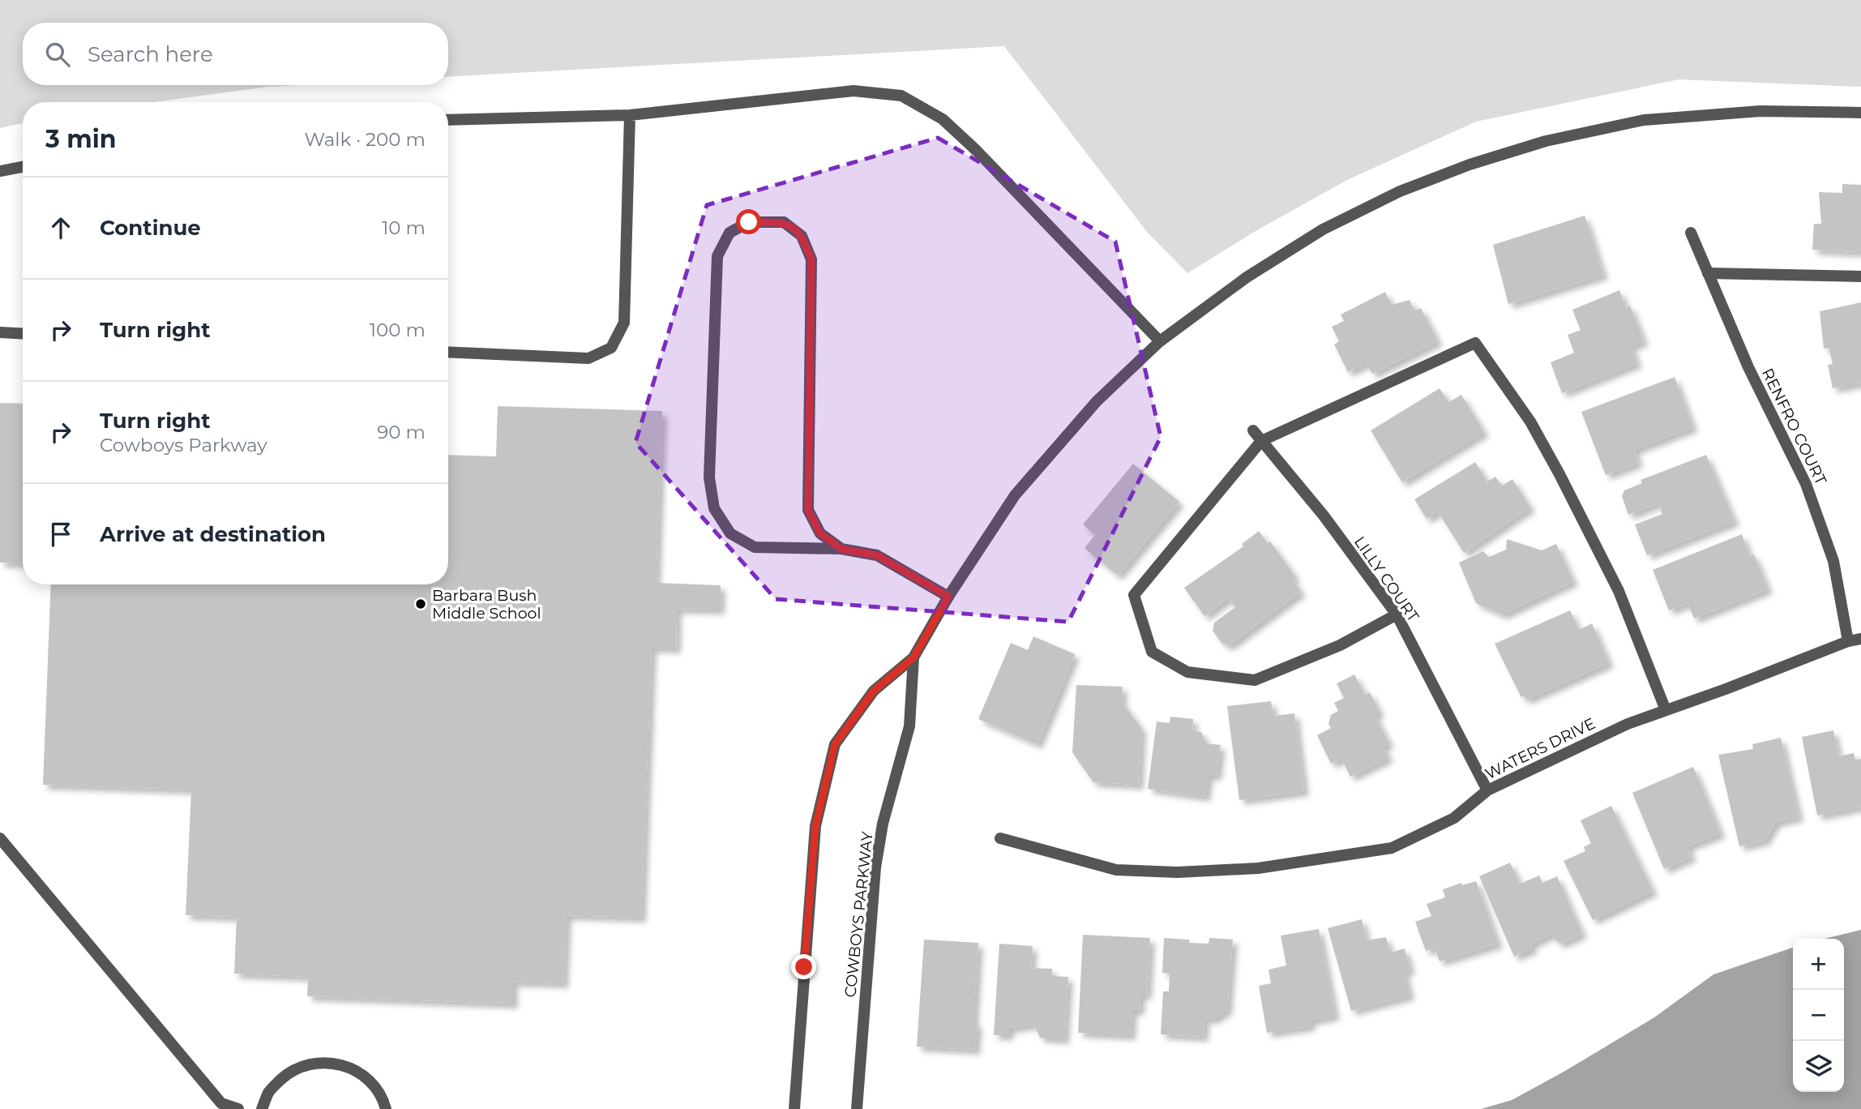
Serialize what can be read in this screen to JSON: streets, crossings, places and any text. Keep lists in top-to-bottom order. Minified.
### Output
{"streets":{"street":["RENFRO COURT","LILLY COURT","WATERS DRIVE","COWBOYS PARKWAY"]},"crossings":[["RENFRO COURT","WATERS DRIVE"],["LILLY COURT","WATERS DRIVE"]],"places":["Barbara Bush Middle School"],"page":{"search":"Search here","heading":["3 min","Walk · 200 m"],"list":[["Continue","10 m"],["Turn right","100 m"],["Turn right","Cowboys Parkway","90 m"],"Arrive at destination"],"map_buttons":["+","−"]}}
